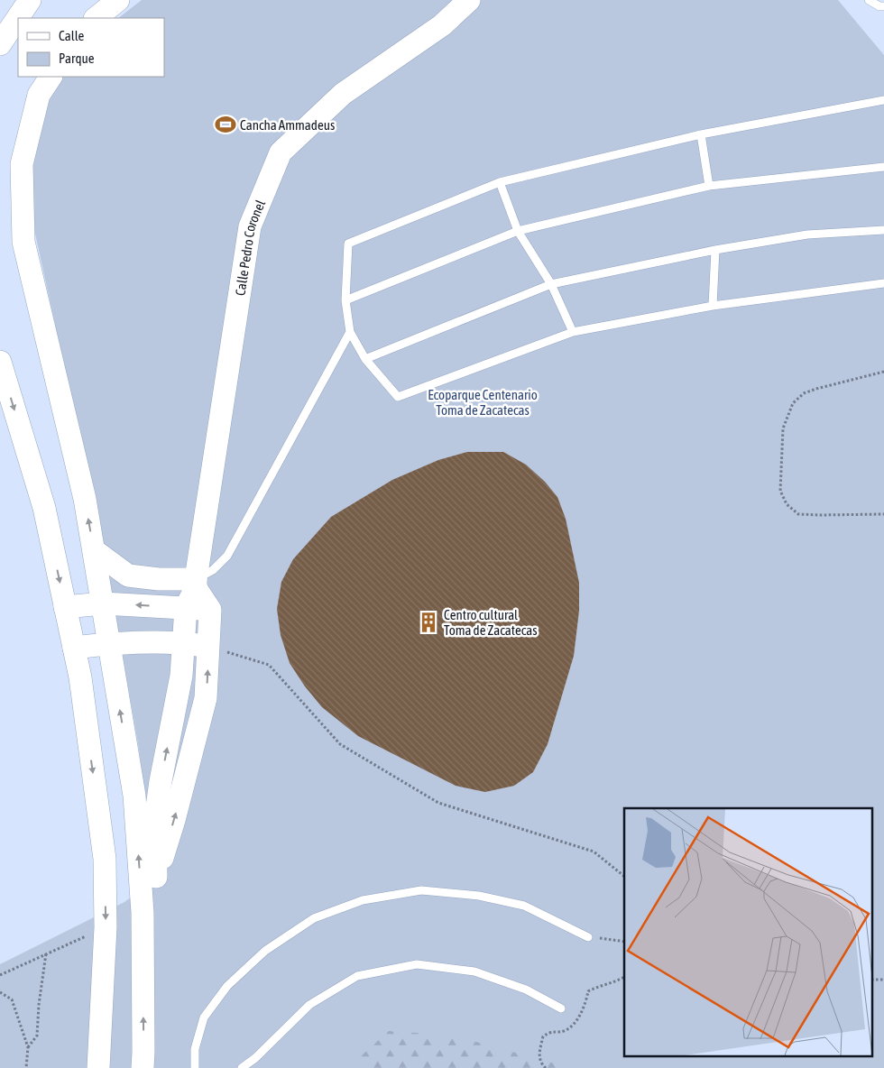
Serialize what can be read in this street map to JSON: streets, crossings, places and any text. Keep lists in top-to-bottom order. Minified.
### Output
{"streets":{"main road":["Calle Pedro Coronel"]},"parks":["Ecoparque Centenario Toma de Zacatecas"],"places":{"sports":["Cancha Ammadeus"],"building":["Centro cultural Toma de Zacatecas"]},"legend":["Calle","Parque"]}
